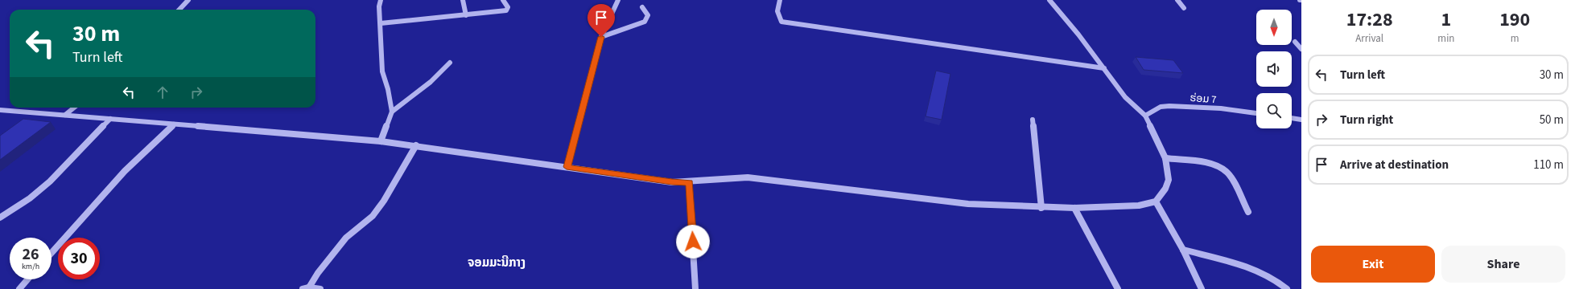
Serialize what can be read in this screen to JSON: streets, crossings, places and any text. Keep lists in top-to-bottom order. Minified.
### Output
{"streets":{"street":["ຮ່ອມ 7"]},"districts":["ຈອມມະນີກາງ"],"north":"bottom","page":{"eta":["17:28","Arrival","1","min","190","m"],"turn":["30 m","Turn left"],"list":[{"name":"Turn left","value":"30 m"},{"name":"Turn right","value":"50 m"},{"name":"Arrive at destination","value":"110 m"}],"speed":"26 km/h","limit":"30","buttons":["Exit","Share"]}}
